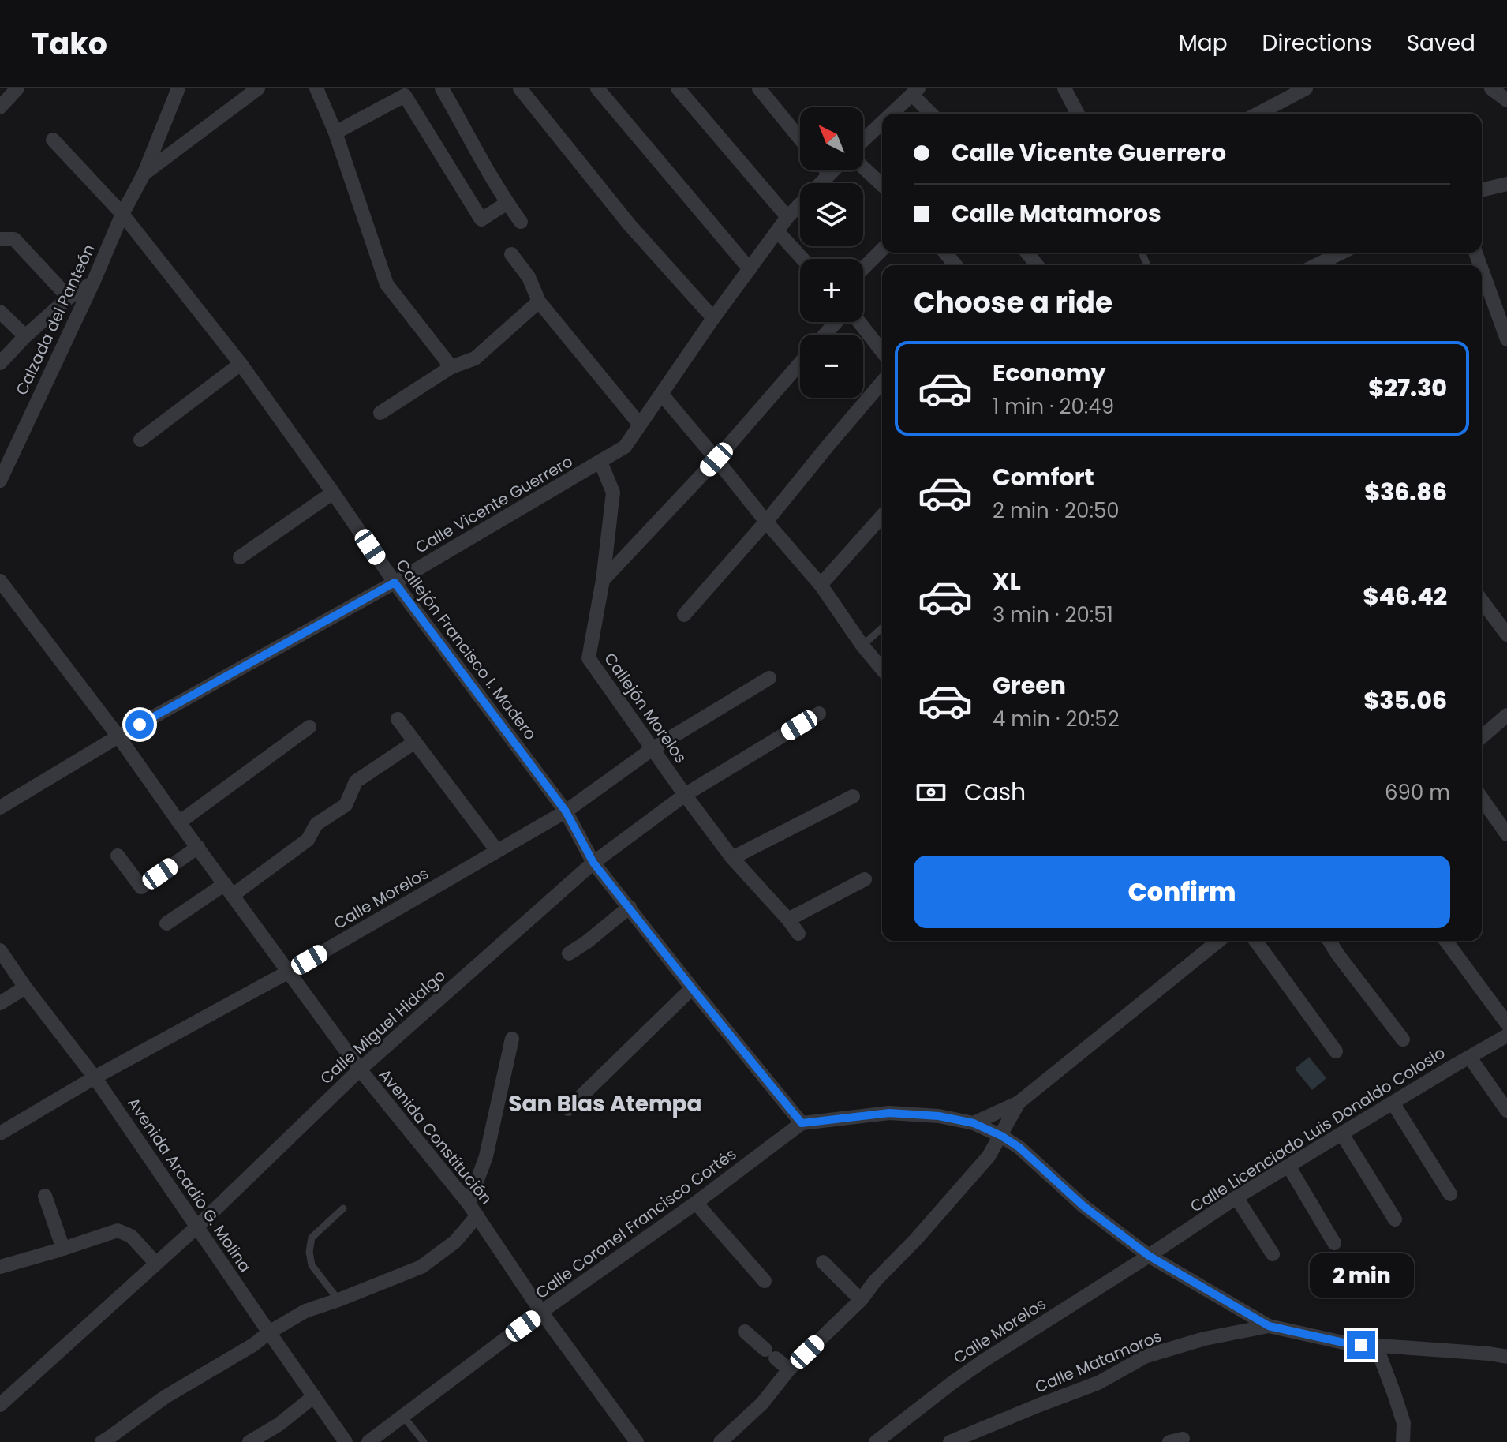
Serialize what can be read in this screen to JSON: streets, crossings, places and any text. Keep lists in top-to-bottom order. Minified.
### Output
{"streets":{"street":["Calzada del Panteón","Calle Vicente Guerrero","Callejón Francisco I. Madero","Callejón Morelos","Calle Morelos","Calle Miguel Hidalgo","Calle Licenciado Luis Donaldo Colosio","Avenida Constitución","Avenida Arcadio G. Molina","Calle Coronel Francisco Cortés","Calle Matamoros"]},"crossings":[["Calzada del Panteón","Callejón Francisco I. Madero"],["Calle Vicente Guerrero","Callejón Francisco I. Madero"],["Calle Vicente Guerrero","Callejón Morelos"],["Calle Vicente Guerrero","Avenida Constitución"],["Callejón Francisco I. Madero","Calle Morelos"],["Callejón Francisco I. Madero","Calle Miguel Hidalgo"],["Callejón Francisco I. Madero","Calle Coronel Francisco Cortés"],["Callejón Morelos","Calle Morelos"],["Callejón Morelos","Calle Miguel Hidalgo"],["Calle Morelos","Calle Licenciado Luis Donaldo Colosio"],["Calle Morelos","Avenida Constitución"],["Calle Morelos","Avenida Arcadio G. Molina"],["Calle Miguel Hidalgo","Avenida Constitución"],["Calle Miguel Hidalgo","Avenida Arcadio G. Molina"],["Avenida Constitución","Calle Coronel Francisco Cortés"]],"districts":["San Blas Atempa"],"north":"top left","page":{"header":"Tako","nav":["Map","Directions","Saved"],"map_buttons":["+","−"],"banner":["Calle Vicente Guerrero","Calle Matamoros"],"heading":"Choose a ride","list":[{"name":"Economy","note":"1 min · 20:49","value":"$27.30"},{"name":"Comfort","note":"2 min · 20:50","value":"$36.86"},{"name":"XL","note":"3 min · 20:51","value":"$46.42"},{"name":"Green","note":"4 min · 20:52","value":"$35.06"}],"pay":["Cash","690 m"],"buttons":"Confirm","bubble":"2 min"}}
